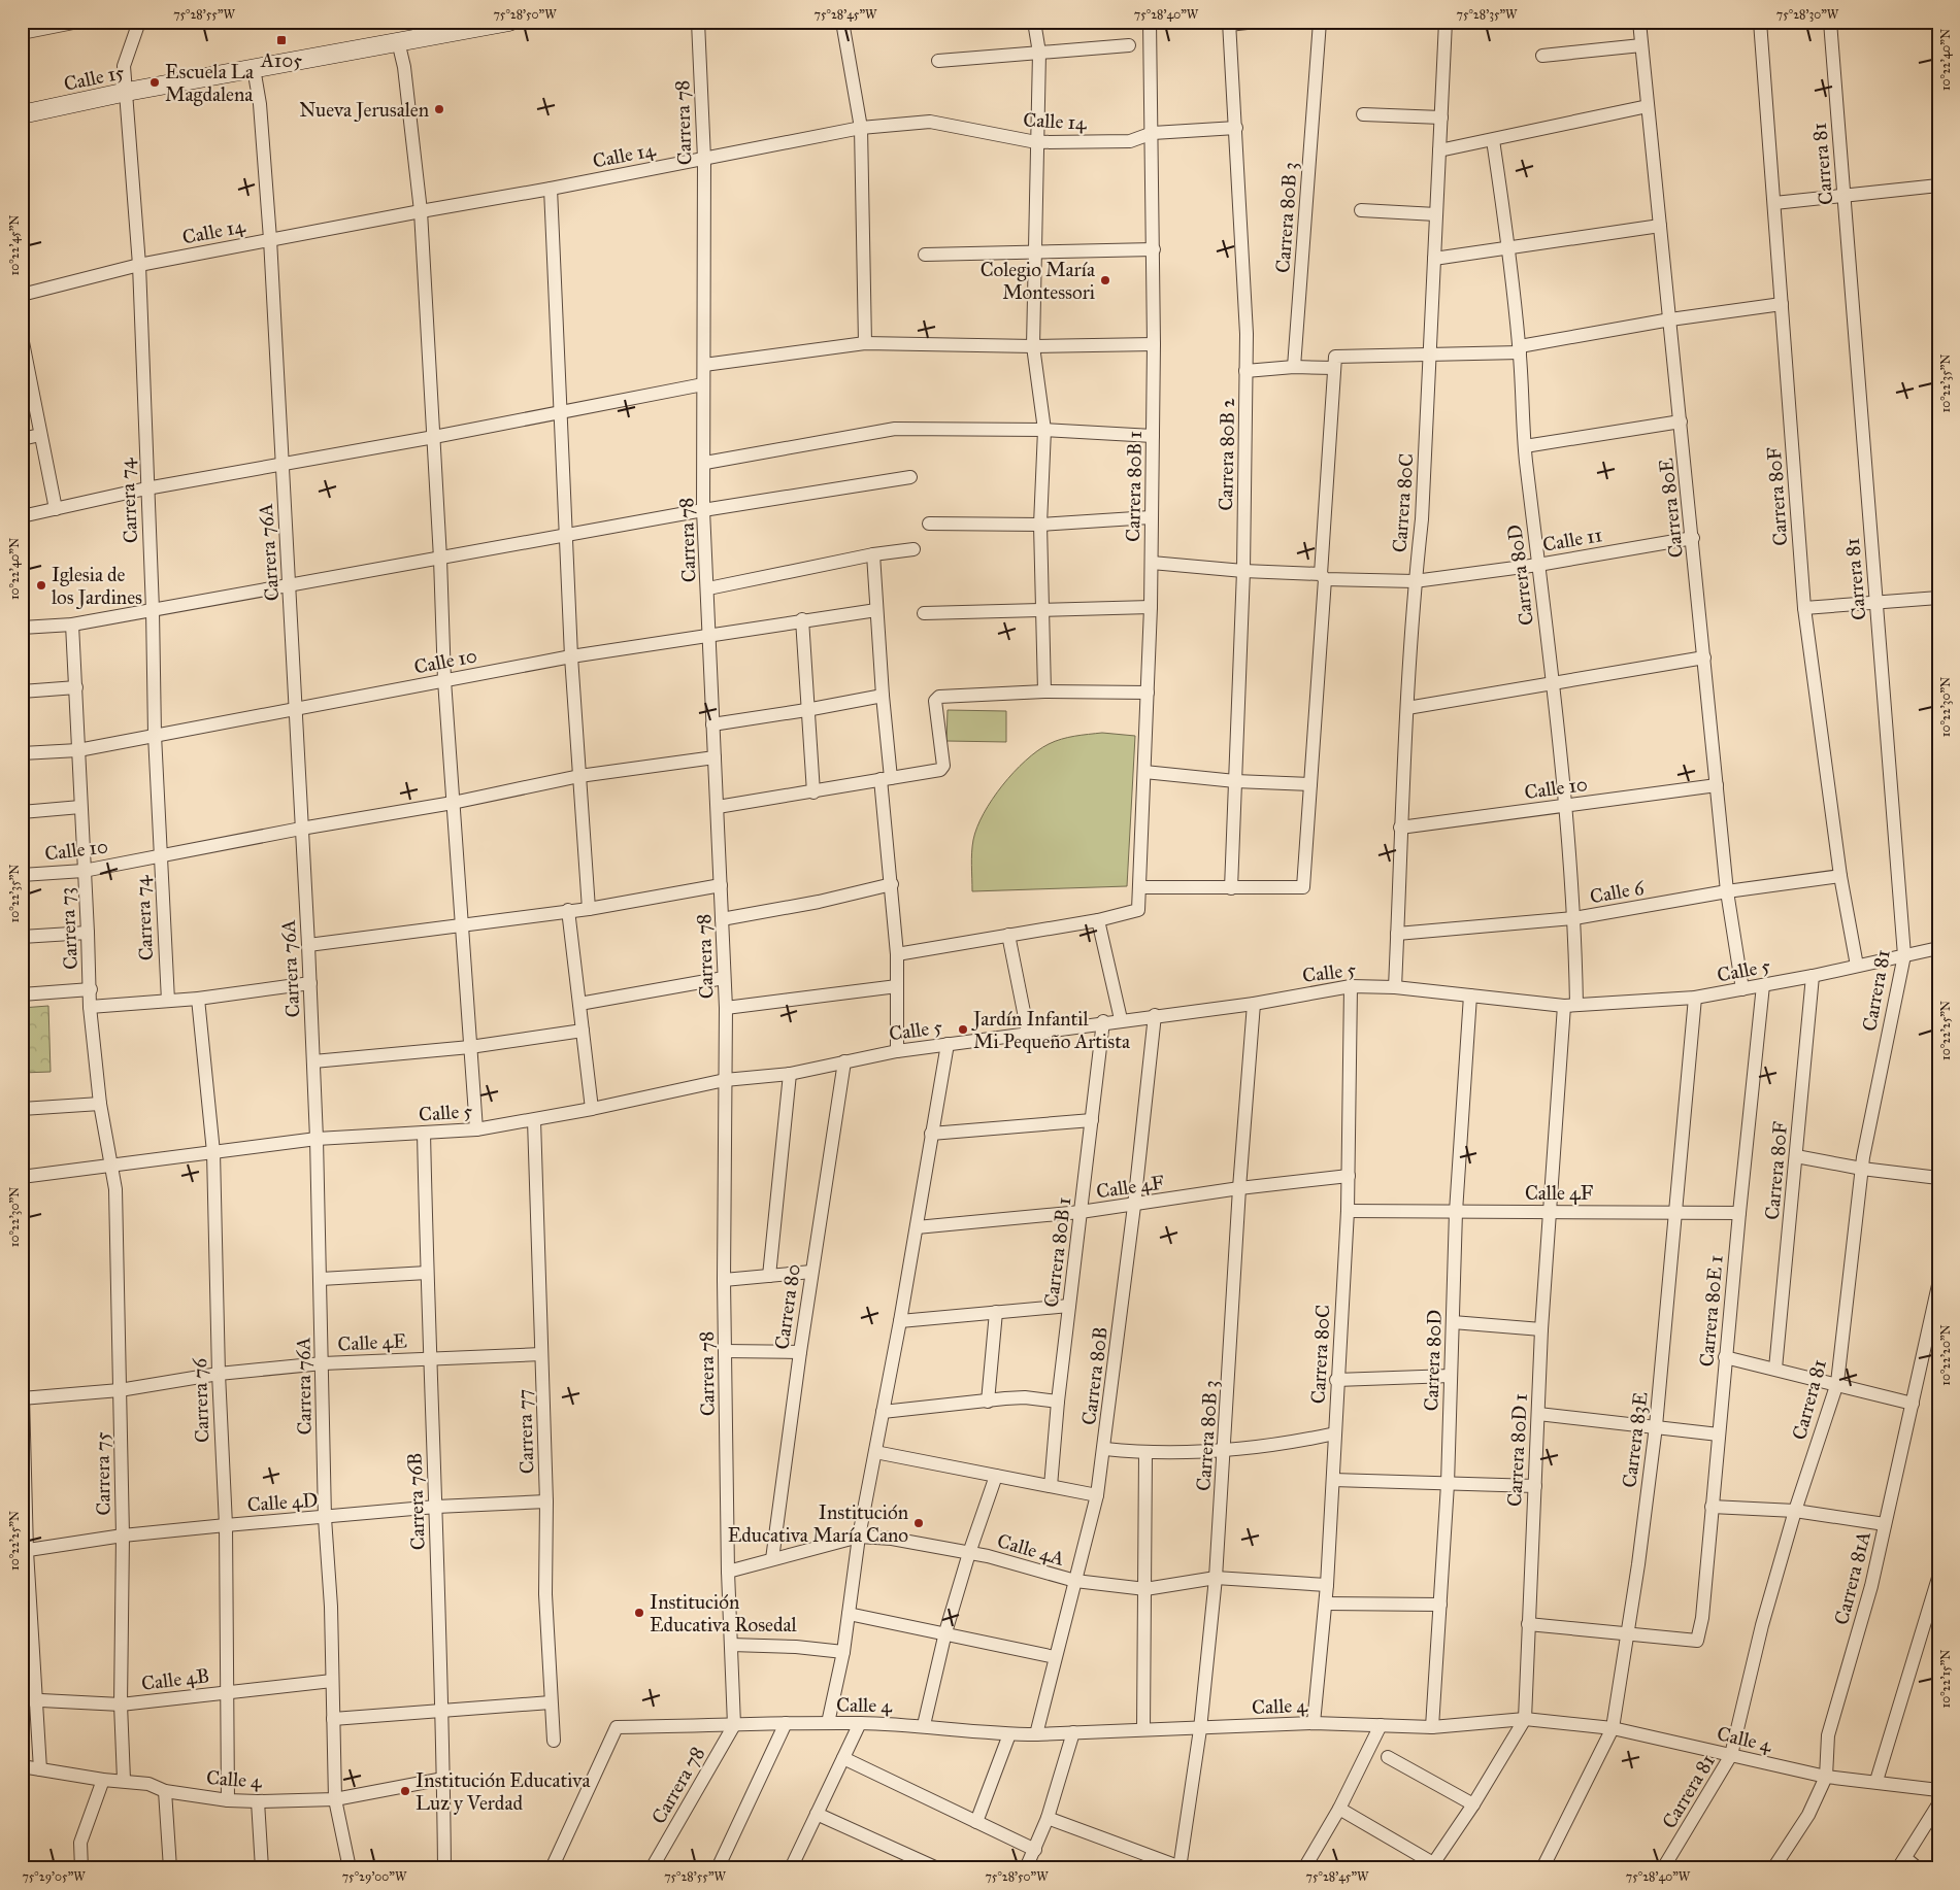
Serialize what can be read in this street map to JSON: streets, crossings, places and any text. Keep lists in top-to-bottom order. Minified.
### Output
{"streets":{"street":["Calle 15","Calle 14","Carrera 78","Carrera 81","Carrera 80B 3","Carrera 80B 2","Carrera 80B 1","Carrera 80F","Carrera 74","Carrera 80C","Carrera 80E","Calle 11","Carrera 76A","Carrera 80D","Calle 10","Calle 6","Carrera 73","Calle 5","Calle 4F","Carrera 80","Carrera 80E 1","Calle 4E","Carrera 80B","Carrera 76","Carrera 77","Carrera 83E","Carrera 80D 1","Carrera 75","Calle 4D","Carrera 76B","Calle 4A","Carrera 81A","Calle 4B","Calle 4"]},"crossings":[["Calle 15","Carrera 74"],["Calle 15","Carrera 76A"],["Calle 14","Carrera 78"],["Calle 14","Carrera 80B 2"],["Calle 14","Carrera 80B 1"],["Calle 14","Carrera 74"],["Calle 14","Carrera 76A"],["Carrera 78","Calle 10"],["Carrera 78","Calle 5"],["Carrera 78","Calle 4A"],["Carrera 78","Calle 4"],["Carrera 81","Calle 5"],["Carrera 81","Calle 4"],["Carrera 80B 3","Calle 5"],["Carrera 80B 3","Calle 4F"],["Carrera 80B 3","Calle 4A"],["Carrera 80B 3","Calle 4"],["Carrera 80B 2","Calle 11"],["Carrera 80B 1","Calle 11"],["Carrera 80B 1","Calle 5"],["Carrera 80B 1","Calle 4F"],["Carrera 80F","Calle 6"],["Carrera 80F","Calle 5"],["Carrera 74","Calle 10"],["Carrera 80C","Calle 11"],["Carrera 80C","Calle 10"],["Carrera 80C","Calle 6"],["Carrera 80C","Calle 5"],["Carrera 80C","Calle 4F"],["Carrera 80C","Calle 4A"],["Carrera 80C","Calle 4"],["Carrera 80E","Calle 11"],["Carrera 80E","Calle 10"],["Carrera 80E","Calle 6"],["Carrera 80E","Calle 5"],["Calle 11","Carrera 80D"],["Carrera 76A","Calle 10"],["Carrera 76A","Calle 5"],["Carrera 76A","Calle 4E"],["Carrera 76A","Calle 4D"],["Carrera 76A","Calle 4B"],["Carrera 76A","Calle 4"],["Carrera 80D","Calle 10"],["Carrera 80D","Calle 6"],["Carrera 80D","Calle 5"],["Carrera 80D","Calle 4F"],["Carrera 80D","Carrera 80D 1"],["Carrera 80D","Calle 4"],["Calle 10","Carrera 73"],["Carrera 73","Calle 5"],["Carrera 73","Carrera 75"],["Calle 5","Carrera 80"],["Calle 5","Carrera 80E 1"],["Calle 5","Carrera 80B"],["Calle 5","Carrera 76"],["Calle 5","Carrera 77"],["Calle 5","Carrera 83E"],["Calle 5","Carrera 80D 1"],["Calle 5","Carrera 75"],["Calle 5","Carrera 76B"],["Calle 4F","Carrera 80E 1"],["Calle 4F","Carrera 80B"],["Calle 4F","Carrera 83E"],["Calle 4F","Carrera 80D 1"],["Carrera 80","Calle 4A"],["Carrera 80E 1","Carrera 83E"],["Calle 4E","Carrera 76"],["Calle 4E","Carrera 77"],["Calle 4E","Carrera 75"],["Calle 4E","Carrera 76B"],["Carrera 80B","Calle 4A"],["Carrera 80B","Calle 4"],["Carrera 76","Calle 4D"],["Carrera 76","Calle 4B"],["Carrera 76","Calle 4"],["Carrera 77","Calle 4D"],["Carrera 83E","Calle 4"],["Carrera 80D 1","Calle 4"],["Carrera 75","Calle 4D"],["Carrera 75","Calle 4B"],["Carrera 75","Calle 4"],["Calle 4D","Carrera 76B"],["Carrera 76B","Calle 4"],["Carrera 81A","Calle 4"]],"places":{"transit":["A105"],"other":["Escuela La Magdalena","Nueva Jerusalen","Colegio María Montessori","Iglesia de los Jardines","Jardín Infantil Mi Pequeño Artista","Institución Educativa María Cano","Institución Educativa Rosedal","Institución Educativa Luz y Verdad"]},"coordinates":["75°28'55\"W","75°28'50\"W","75°28'45\"W","75°28'40\"W","75°28'35\"W","75°28'30\"W","10°22'40\"N","10°22'45\"N","10°22'35\"N","10°22'30\"N","10°22'25\"N","10°22'20\"N","10°22'15\"N","75°29'05\"W","75°29'00\"W"]}
